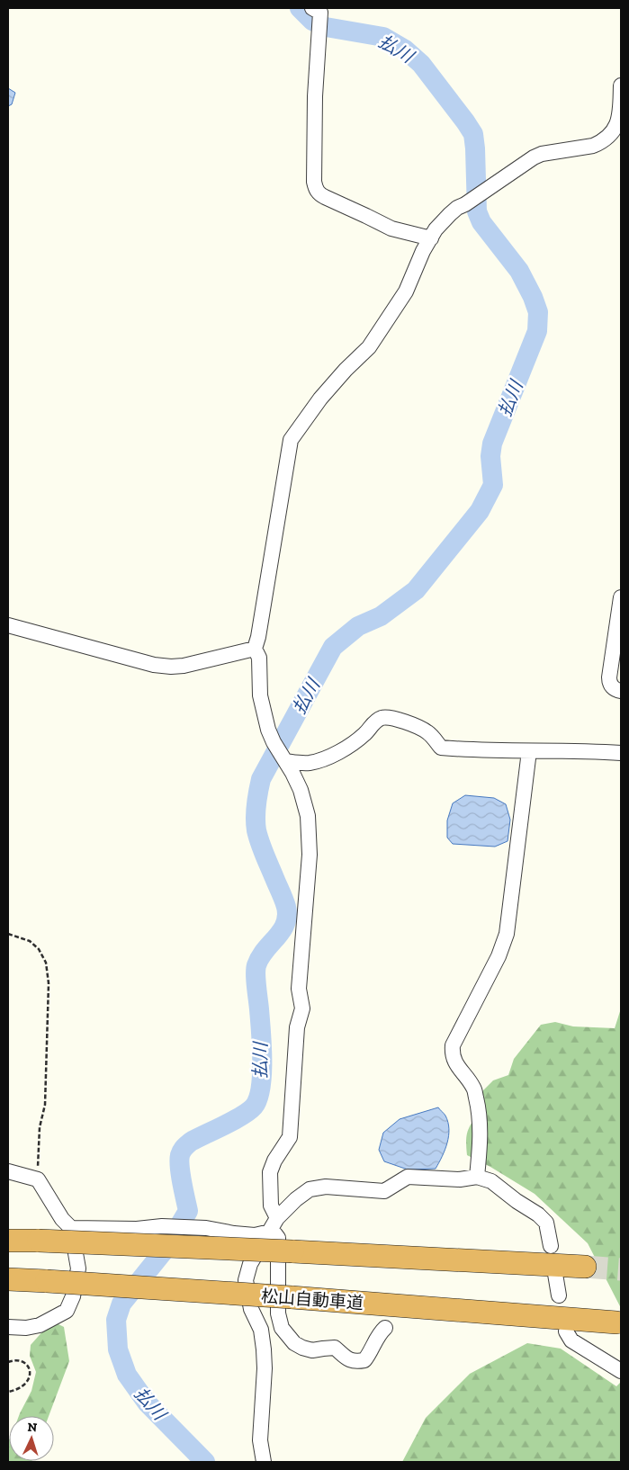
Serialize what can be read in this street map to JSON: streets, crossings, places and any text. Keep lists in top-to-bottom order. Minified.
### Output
{"streets":{"highway":["松山自動車道"]},"water":["払川"],"north":"top"}
